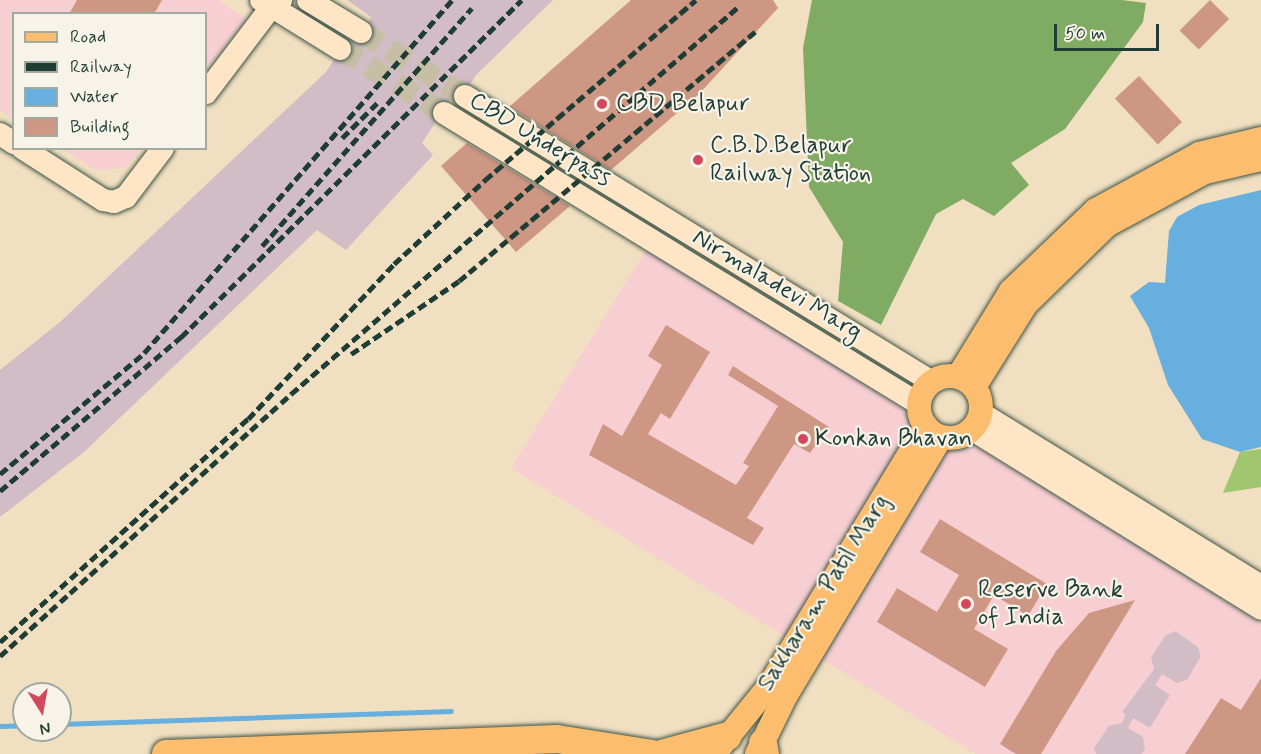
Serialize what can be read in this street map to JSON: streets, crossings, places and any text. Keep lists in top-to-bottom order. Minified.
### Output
{"streets":{"main road":["CBD Underpass","Nirmaladevi Marg","Sakharam Patil Marg"]},"crossings":[["CBD Underpass","Nirmaladevi Marg"],["Nirmaladevi Marg","Sakharam Patil Marg"]],"places":["CBD Belapur","C.B.D.Belapur Railway Station","Konkan Bhavan","Reserve Bank of India"],"legend":["Road","Railway","Water","Building"],"scale_bar":"50 m","north":"bottom"}
